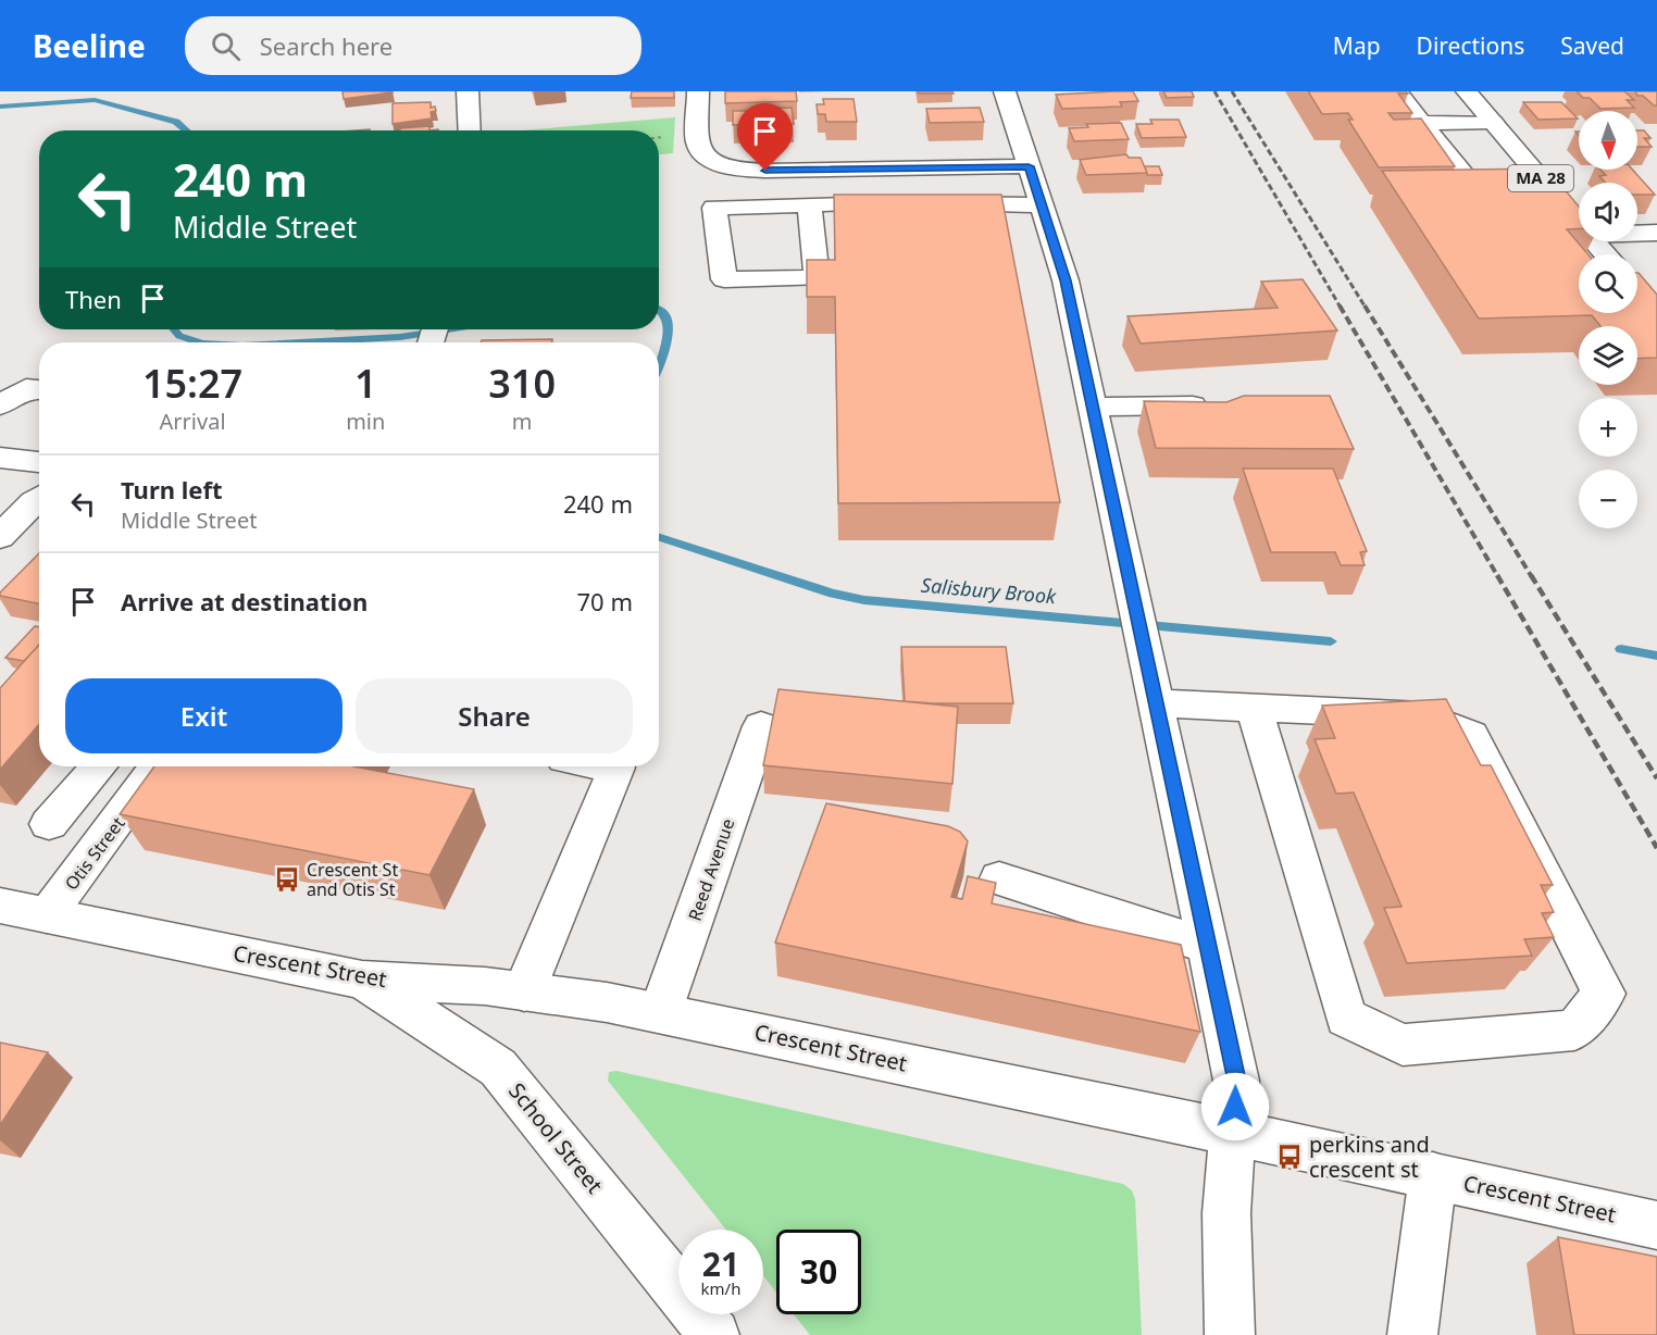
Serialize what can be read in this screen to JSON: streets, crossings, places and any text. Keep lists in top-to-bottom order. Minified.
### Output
{"streets":{"street":["MA 28","Otis Street","Reed Avenue","Crescent Street","School Street"]},"crossings":[["Otis Street","Crescent Street"],["Reed Avenue","Crescent Street"],["Crescent Street","School Street"]],"water":["Salisbury Brook"],"places":{"bus stop":["Crescent St and Otis St","perkins and crescent st"]},"north":"bottom","page":{"header":"Beeline","search":"Search here","nav":["Map","Directions","Saved"],"map_buttons":["+","−"],"turn":["240 m","Middle Street"],"then":"Then","eta":["15:27","Arrival","1","min","310","m"],"list":[{"name":"Turn left","note":"Middle Street","value":"240 m"},{"name":"Arrive at destination","value":"70 m"}],"buttons":["Exit","Share"],"speed":"21 km/h","limit":"30"}}
